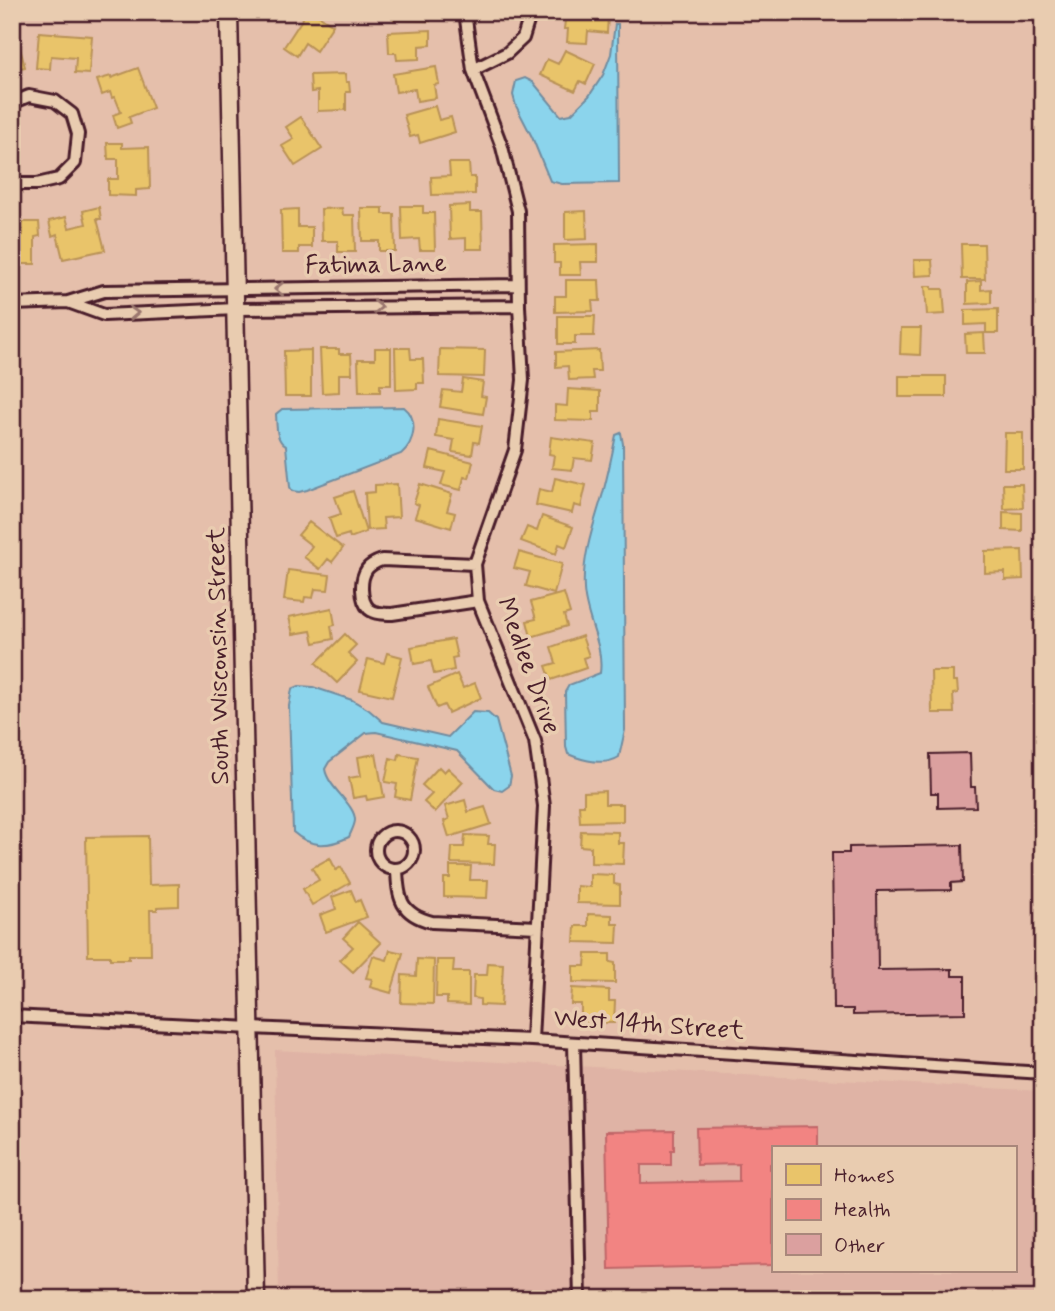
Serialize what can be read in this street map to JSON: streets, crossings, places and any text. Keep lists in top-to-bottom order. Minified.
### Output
{"streets":{"street":["Fatima Lane","South Wisconsin Street","Medlee Drive","West 14th Street"]},"crossings":[["Fatima Lane","South Wisconsin Street"],["Fatima Lane","Medlee Drive"],["South Wisconsin Street","West 14th Street"],["Medlee Drive","West 14th Street"]],"legend":["Homes","Health","Other"]}
